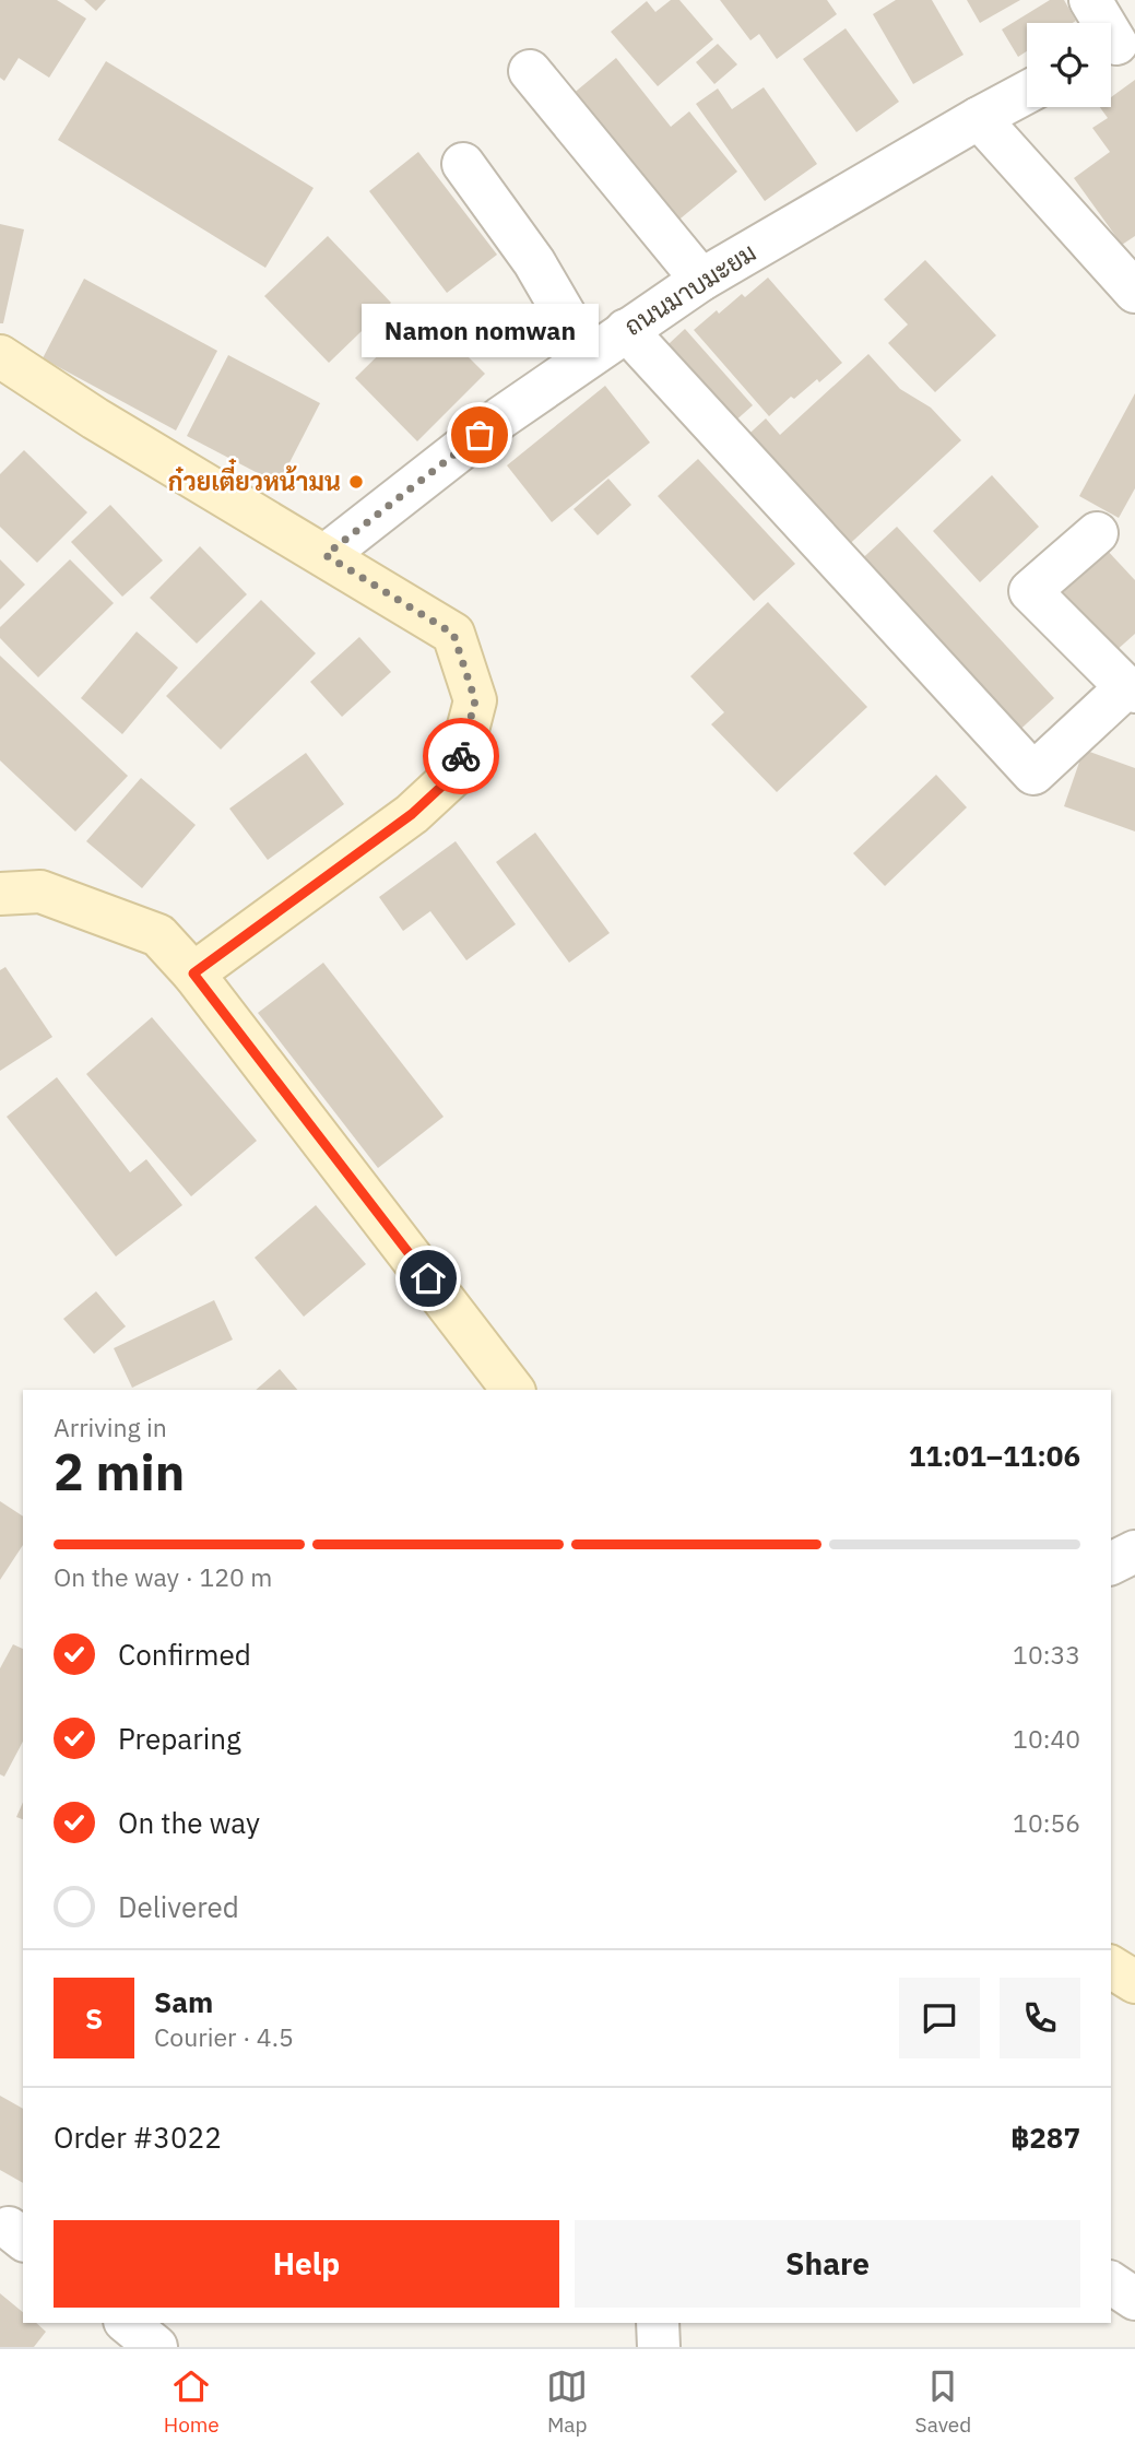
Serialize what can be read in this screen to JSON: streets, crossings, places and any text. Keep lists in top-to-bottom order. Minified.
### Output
{"streets":{"street":["ถนนมาบมะยม"]},"places":["Namon nomwan","ก๋วยเตี๋ยวหน้ามน"],"page":{"bubble":"Namon nomwan","heading":["2 min","Arriving in","11:01–11:06"],"panel":["Sam","Courier · 4.5","Order #3022","฿287"],"bar":"On the way · 120 m","list":[["Confirmed","10:33"],["Preparing","10:40"],["On the way","10:56"],"Delivered"],"round":"S","buttons":["Help","Share"],"tabs":["Home","Map","Saved"]}}
